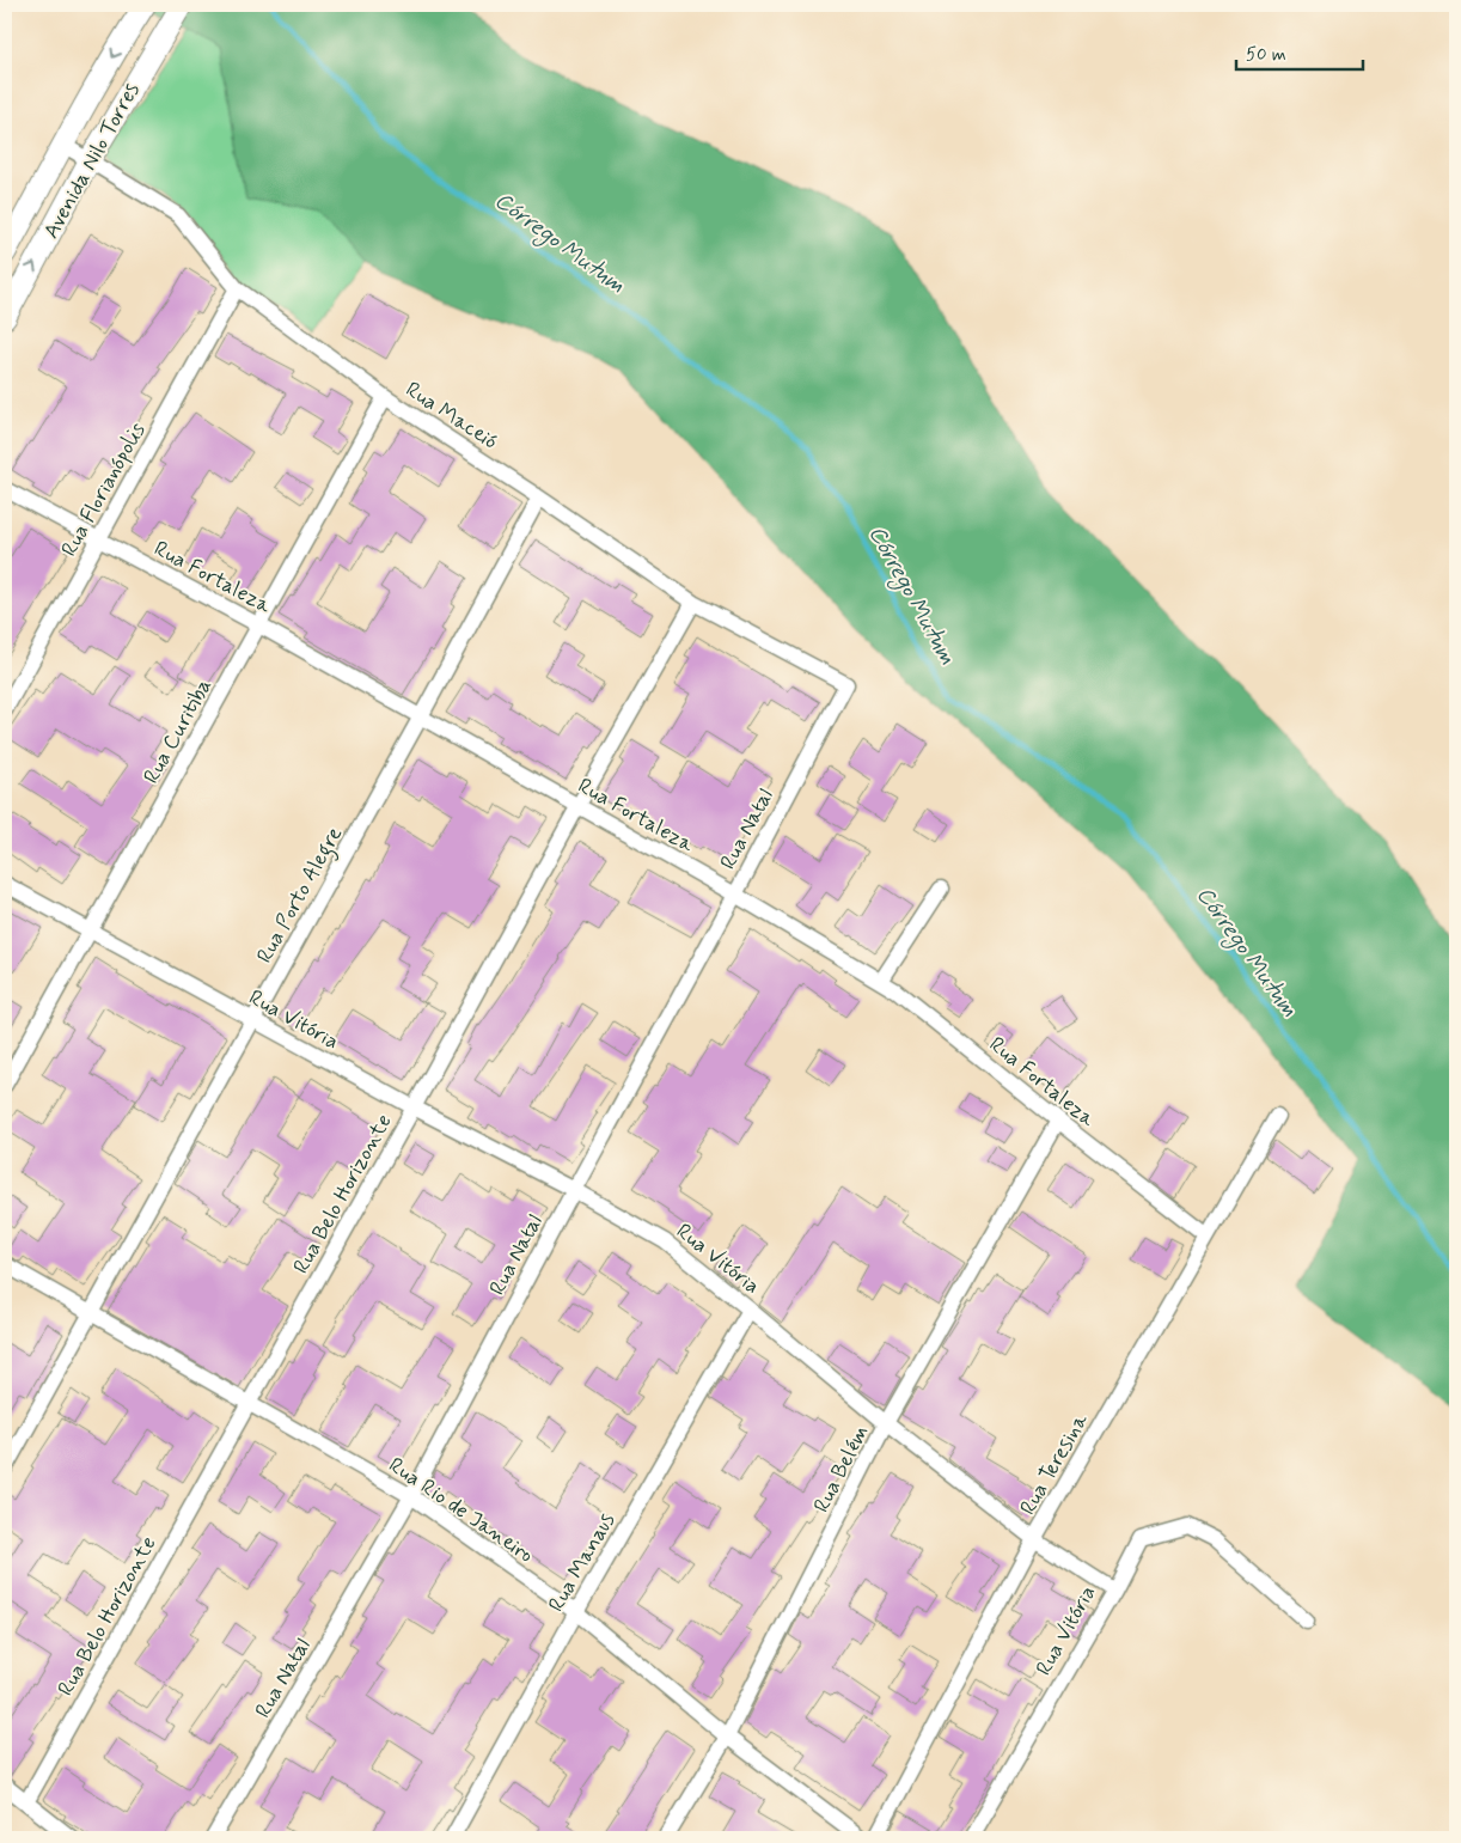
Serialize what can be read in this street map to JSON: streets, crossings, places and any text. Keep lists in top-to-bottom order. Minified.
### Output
{"streets":{"main road":["Avenida Nilo Torres"],"street":["Rua Maceió","Rua Florianópolis","Rua Fortaleza","Rua Curitiba","Rua Natal","Rua Porto Alegre","Rua Vitória","Rua Belo Horizonte","Rua Teresina","Rua Belém","Rua Rio de Janeiro","Rua Manaus"]},"crossings":[["Avenida Nilo Torres","Rua Maceió"],["Rua Maceió","Rua Florianópolis"],["Rua Maceió","Rua Curitiba"],["Rua Maceió","Rua Natal"],["Rua Maceió","Rua Porto Alegre"],["Rua Maceió","Rua Belo Horizonte"],["Rua Florianópolis","Rua Fortaleza"],["Rua Fortaleza","Rua Curitiba"],["Rua Fortaleza","Rua Natal"],["Rua Fortaleza","Rua Porto Alegre"],["Rua Fortaleza","Rua Belo Horizonte"],["Rua Fortaleza","Rua Teresina"],["Rua Fortaleza","Rua Belém"],["Rua Curitiba","Rua Vitória"],["Rua Natal","Rua Vitória"],["Rua Natal","Rua Rio de Janeiro"],["Rua Porto Alegre","Rua Vitória"],["Rua Porto Alegre","Rua Rio de Janeiro"],["Rua Vitória","Rua Belo Horizonte"],["Rua Vitória","Rua Teresina"],["Rua Vitória","Rua Belém"],["Rua Vitória","Rua Manaus"],["Rua Belo Horizonte","Rua Rio de Janeiro"],["Rua Belém","Rua Rio de Janeiro"],["Rua Rio de Janeiro","Rua Manaus"]],"water":["Córrego Mutum"],"scale_bar":"50 m"}
